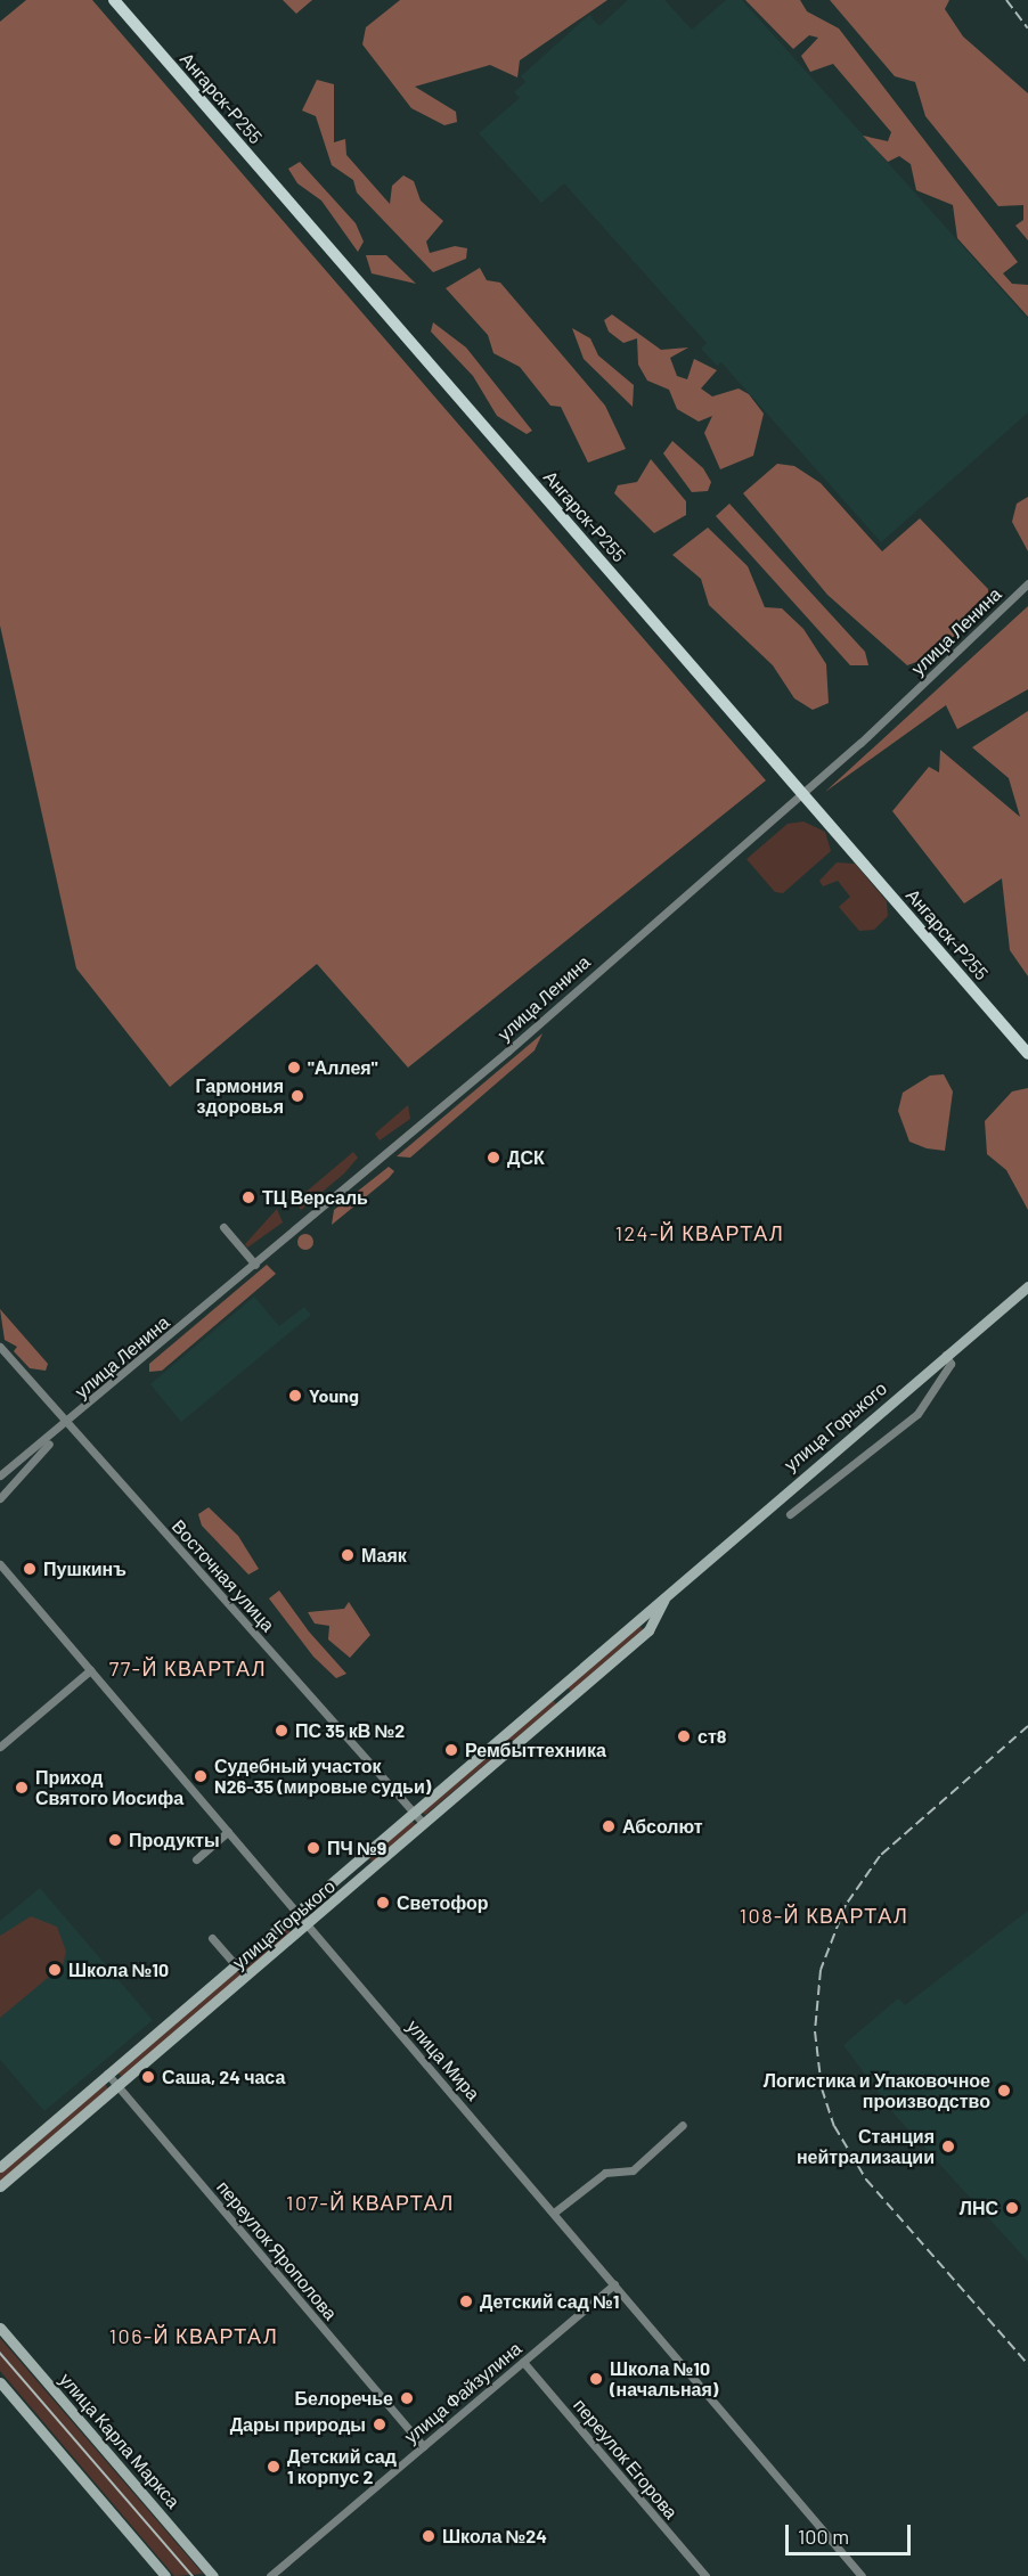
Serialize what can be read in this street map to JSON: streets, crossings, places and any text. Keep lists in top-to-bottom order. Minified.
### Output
{"streets":{"main road":["Ангарск-Р255"],"street":["улица Ленина","улица Горького","Восточная улица","улица Мира","переулок Ярополова","улица Файзулина","улица Карла Маркса","переулок Егорова"]},"crossings":[["Ангарск-Р255","улица Ленина"],["улица Ленина","Восточная улица"],["улица Горького","Восточная улица"],["улица Горького","улица Мира"],["улица Горького","переулок Ярополова"],["улица Мира","улица Файзулина"],["переулок Ярополова","улица Файзулина"],["улица Файзулина","переулок Егорова"]],"districts":["124-Й КВАРТАЛ","77-Й КВАРТАЛ","108-Й КВАРТАЛ","107-Й КВАРТАЛ","106-Й КВАРТАЛ"],"places":["\"Аллея\"","Гармония здоровья","ДСК","ТЦ Версаль","Young","Маяк","Пушкинъ","ПС 35 кВ №2","ст8","Рембыттехника","Судебный участок N26-35 (мировые судьи)","Приход Святого Иосифа","Абсолют","Продукты","ПЧ №9","Светофор","Школа №10","Саша, 24 часа","Логистика и Упаковочное производство","Станция нейтрализации","ЛНС","Детский сад №1","Школа №10 (начальная)","Белоречье","Дары природы","Детский сад 1 корпус 2","Школа №24"],"scale_bar":"100 m"}
